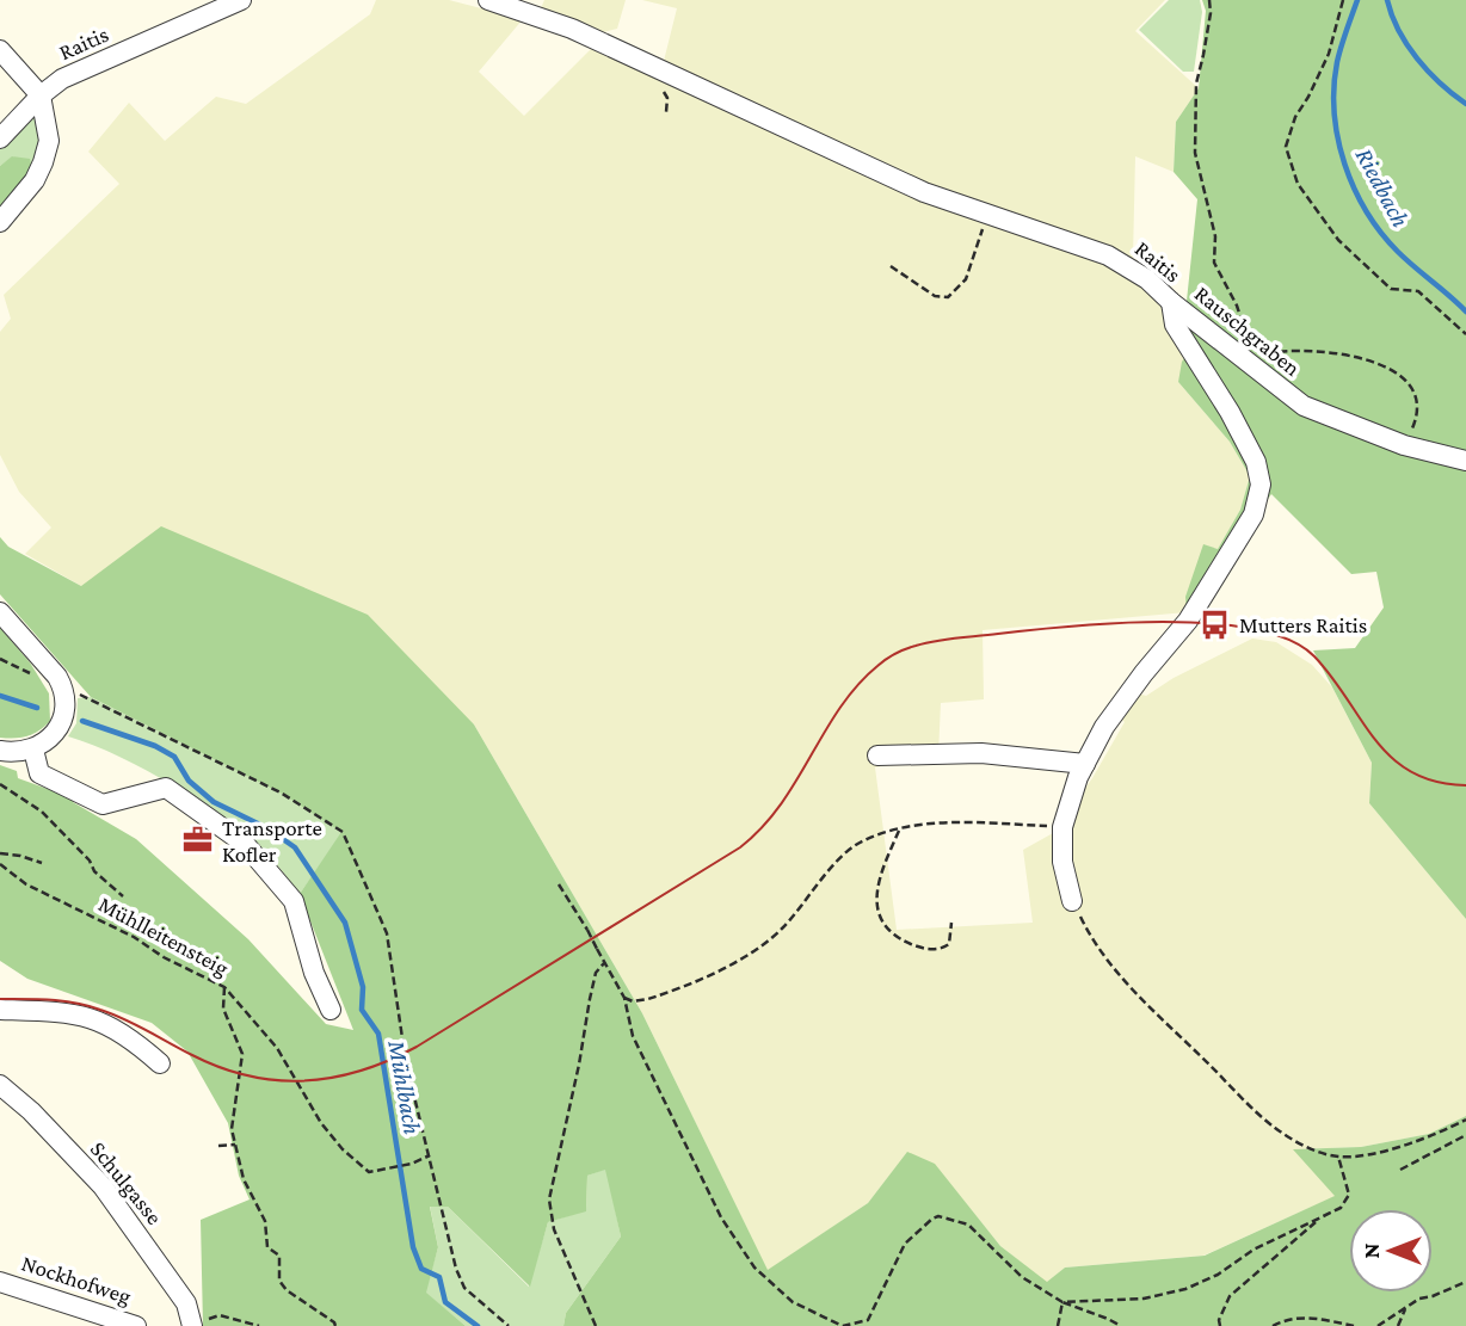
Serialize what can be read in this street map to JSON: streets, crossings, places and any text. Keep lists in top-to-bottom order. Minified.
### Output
{"streets":{"street":["Raitis","Rauschgraben","Schulgasse","Nockhofweg"],"path":["Mühlleitensteig"]},"crossings":[["Raitis","Rauschgraben"]],"water":["Riedbach","Mühlbach"],"places":{"bus stop":["Mutters Raitis"],"office":["Transporte Kofler"]},"north":"left"}
